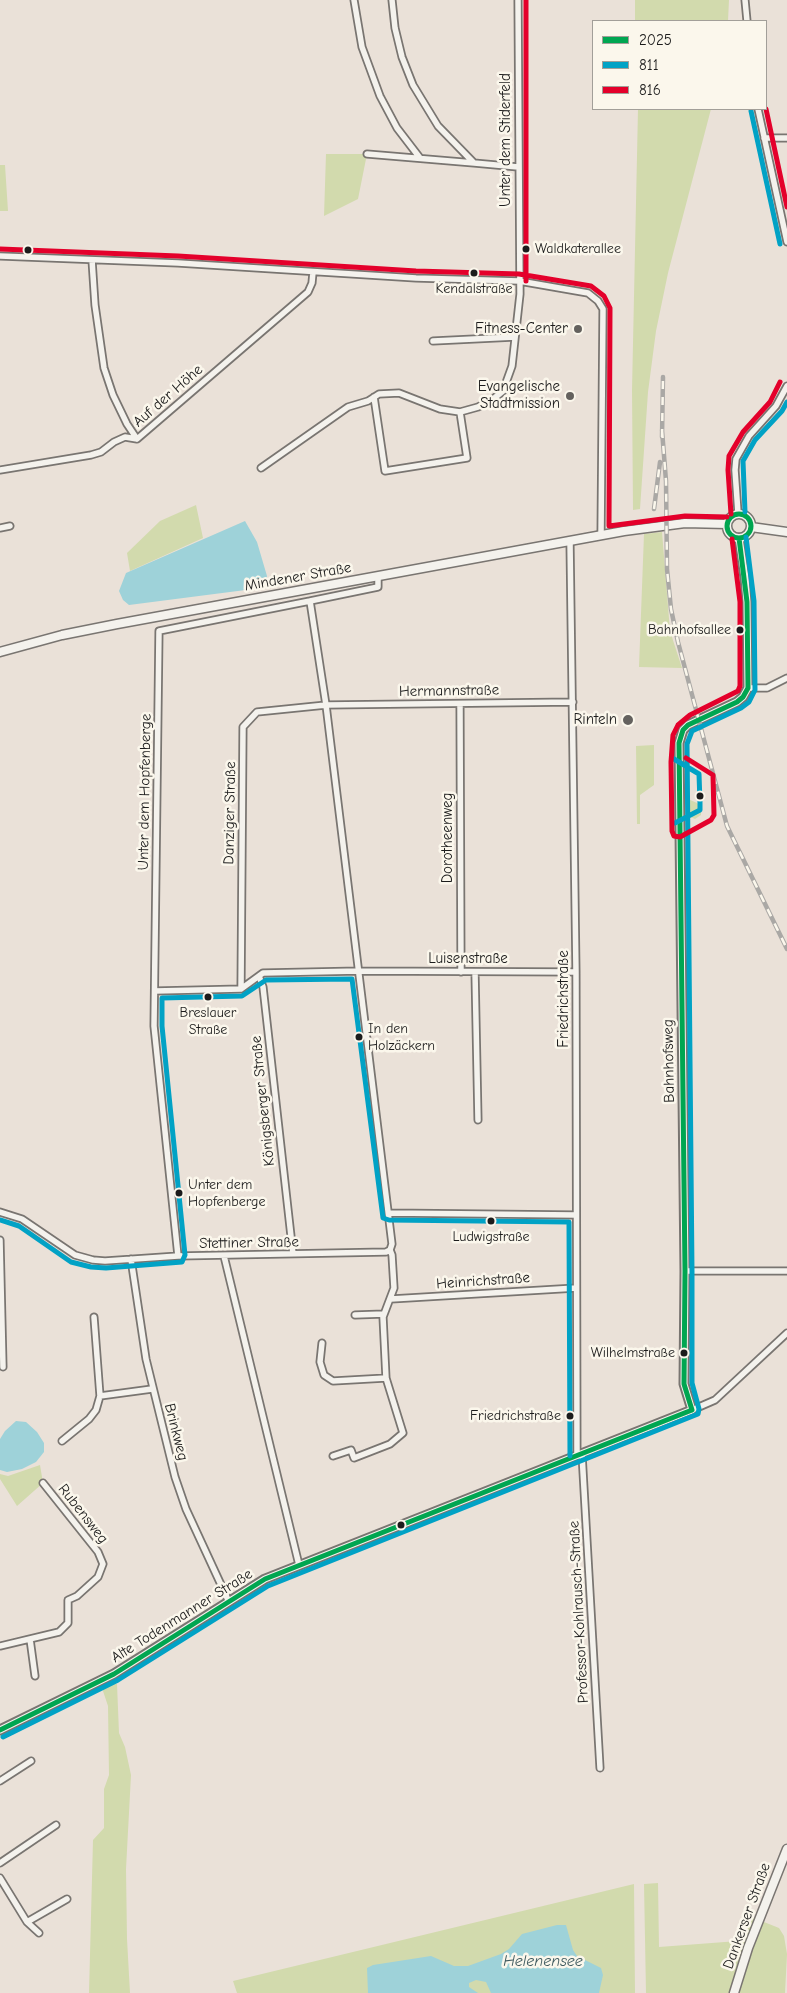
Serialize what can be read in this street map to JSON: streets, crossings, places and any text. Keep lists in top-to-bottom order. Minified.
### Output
{"streets":{"main road":["Mindener Straße","Dankerser Straße"],"street":["Unter dem Stiderfeld","Auf der Höhe","Hermannstraße","Unter dem Hopfenberge","Danziger Straße","Dorotheenweg","Luisenstraße","Friedrichstraße","Bahnhofsweg","Königsberger Straße","Stettiner Straße","Heinrichstraße","Brinkweg","Rubensweg","Professor-Kohlrausch-Straße","Alte Todenmanner Straße"]},"crossings":[["Mindener Straße","Friedrichstraße"],["Hermannstraße","Danziger Straße"],["Hermannstraße","Dorotheenweg"],["Hermannstraße","Friedrichstraße"],["Unter dem Hopfenberge","Stettiner Straße"],["Dorotheenweg","Luisenstraße"],["Luisenstraße","Friedrichstraße"],["Friedrichstraße","Heinrichstraße"],["Friedrichstraße","Professor-Kohlrausch-Straße"],["Friedrichstraße","Alte Todenmanner Straße"],["Bahnhofsweg","Alte Todenmanner Straße"],["Königsberger Straße","Stettiner Straße"],["Stettiner Straße","Brinkweg"],["Brinkweg","Alte Todenmanner Straße"],["Professor-Kohlrausch-Straße","Alte Todenmanner Straße"]],"water":["Helenensee"],"places":["Waldkaterallee","Kendalstraße","Fitness-Center","Evangelische Stadtmission","Bahnhofsallee","Rinteln","Breslauer Straße","In den Holzäckern","Unter dem Hopfenberge","Ludwigstraße","Wilhelmstraße","Friedrichstraße"],"lines":["transit line 816","transit line 811","transit line 2025"],"legend":["2025","811","816"]}
